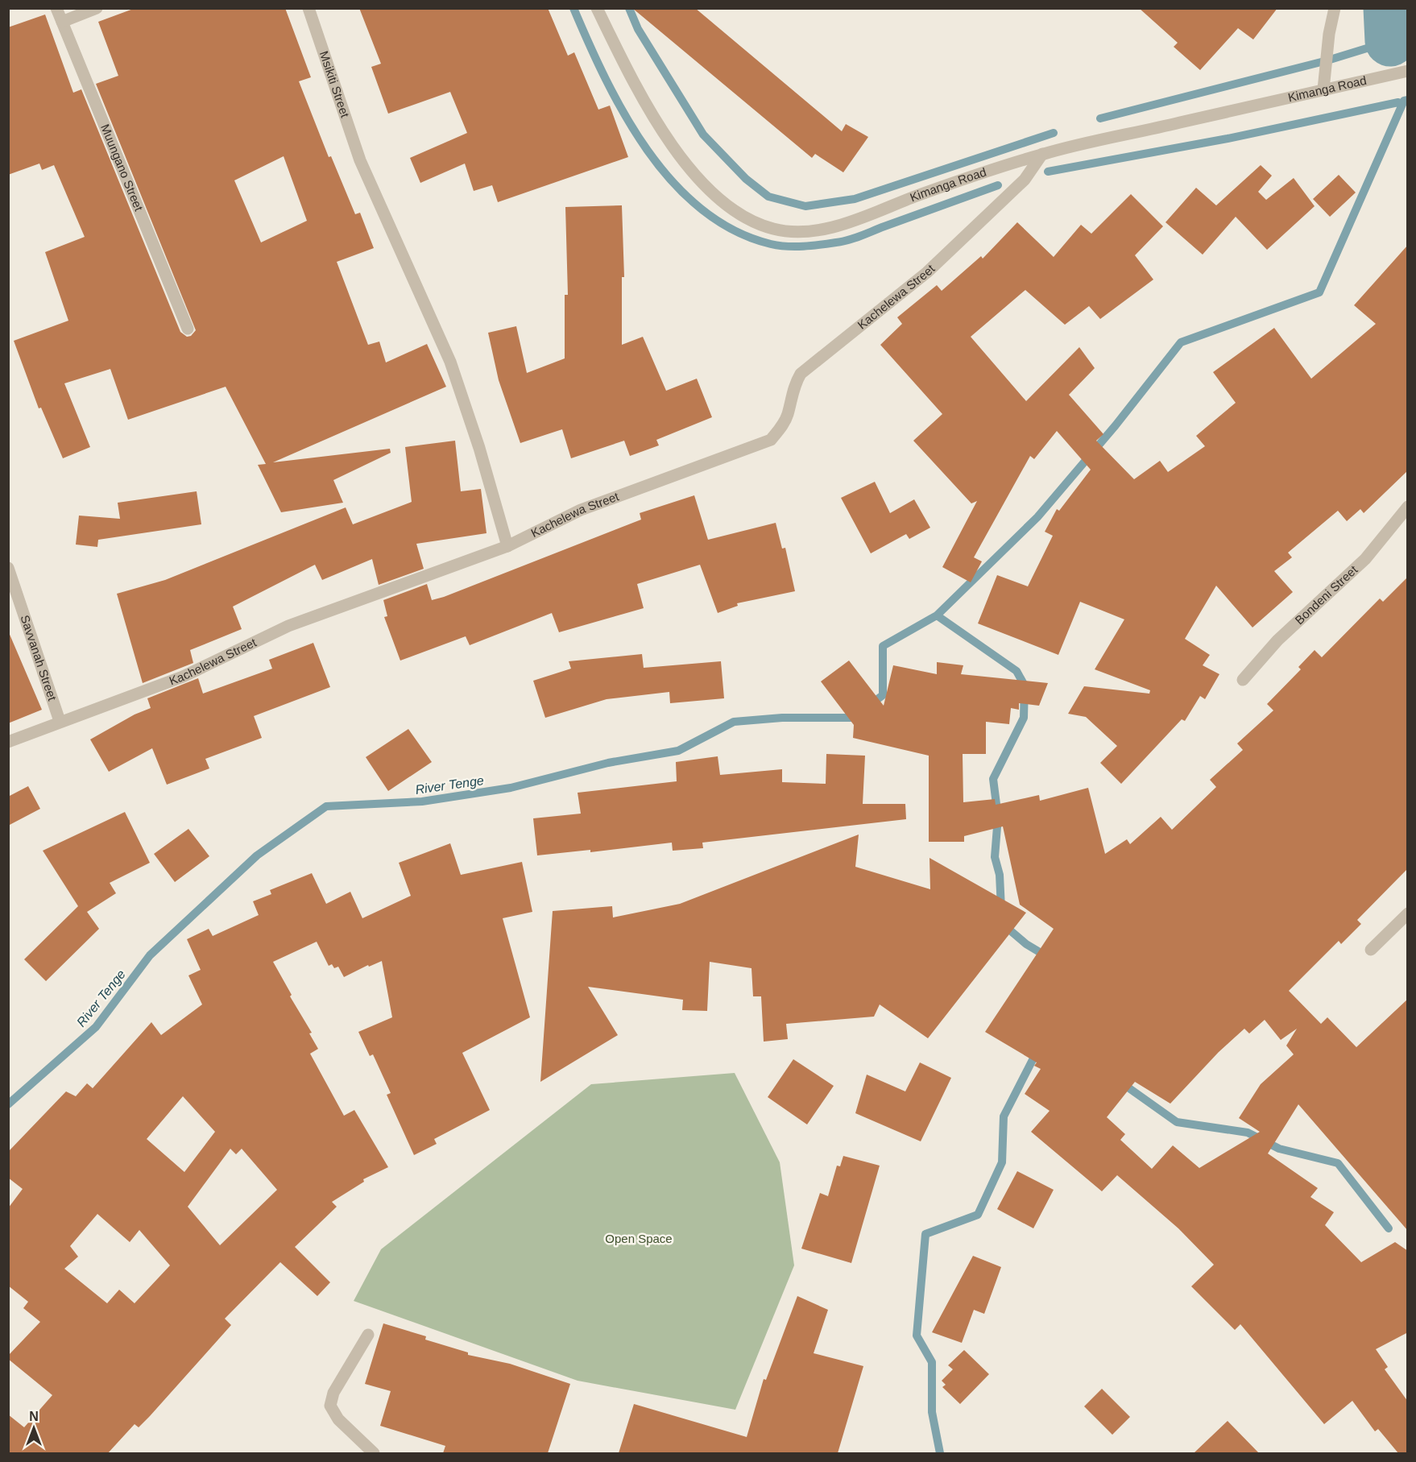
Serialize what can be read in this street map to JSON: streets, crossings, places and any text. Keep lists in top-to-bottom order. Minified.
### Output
{"streets":{"street":["Msikiti Street","Kimanga Road","Muungano Street","Kachelewa Street","Bondeni Street","Savvanah Street"]},"crossings":[["Msikiti Street","Kachelewa Street"],["Kimanga Road","Kachelewa Street"],["Kachelewa Street","Savvanah Street"]],"water":["River Tenge"],"parks":["Open Space"],"north":"top"}
